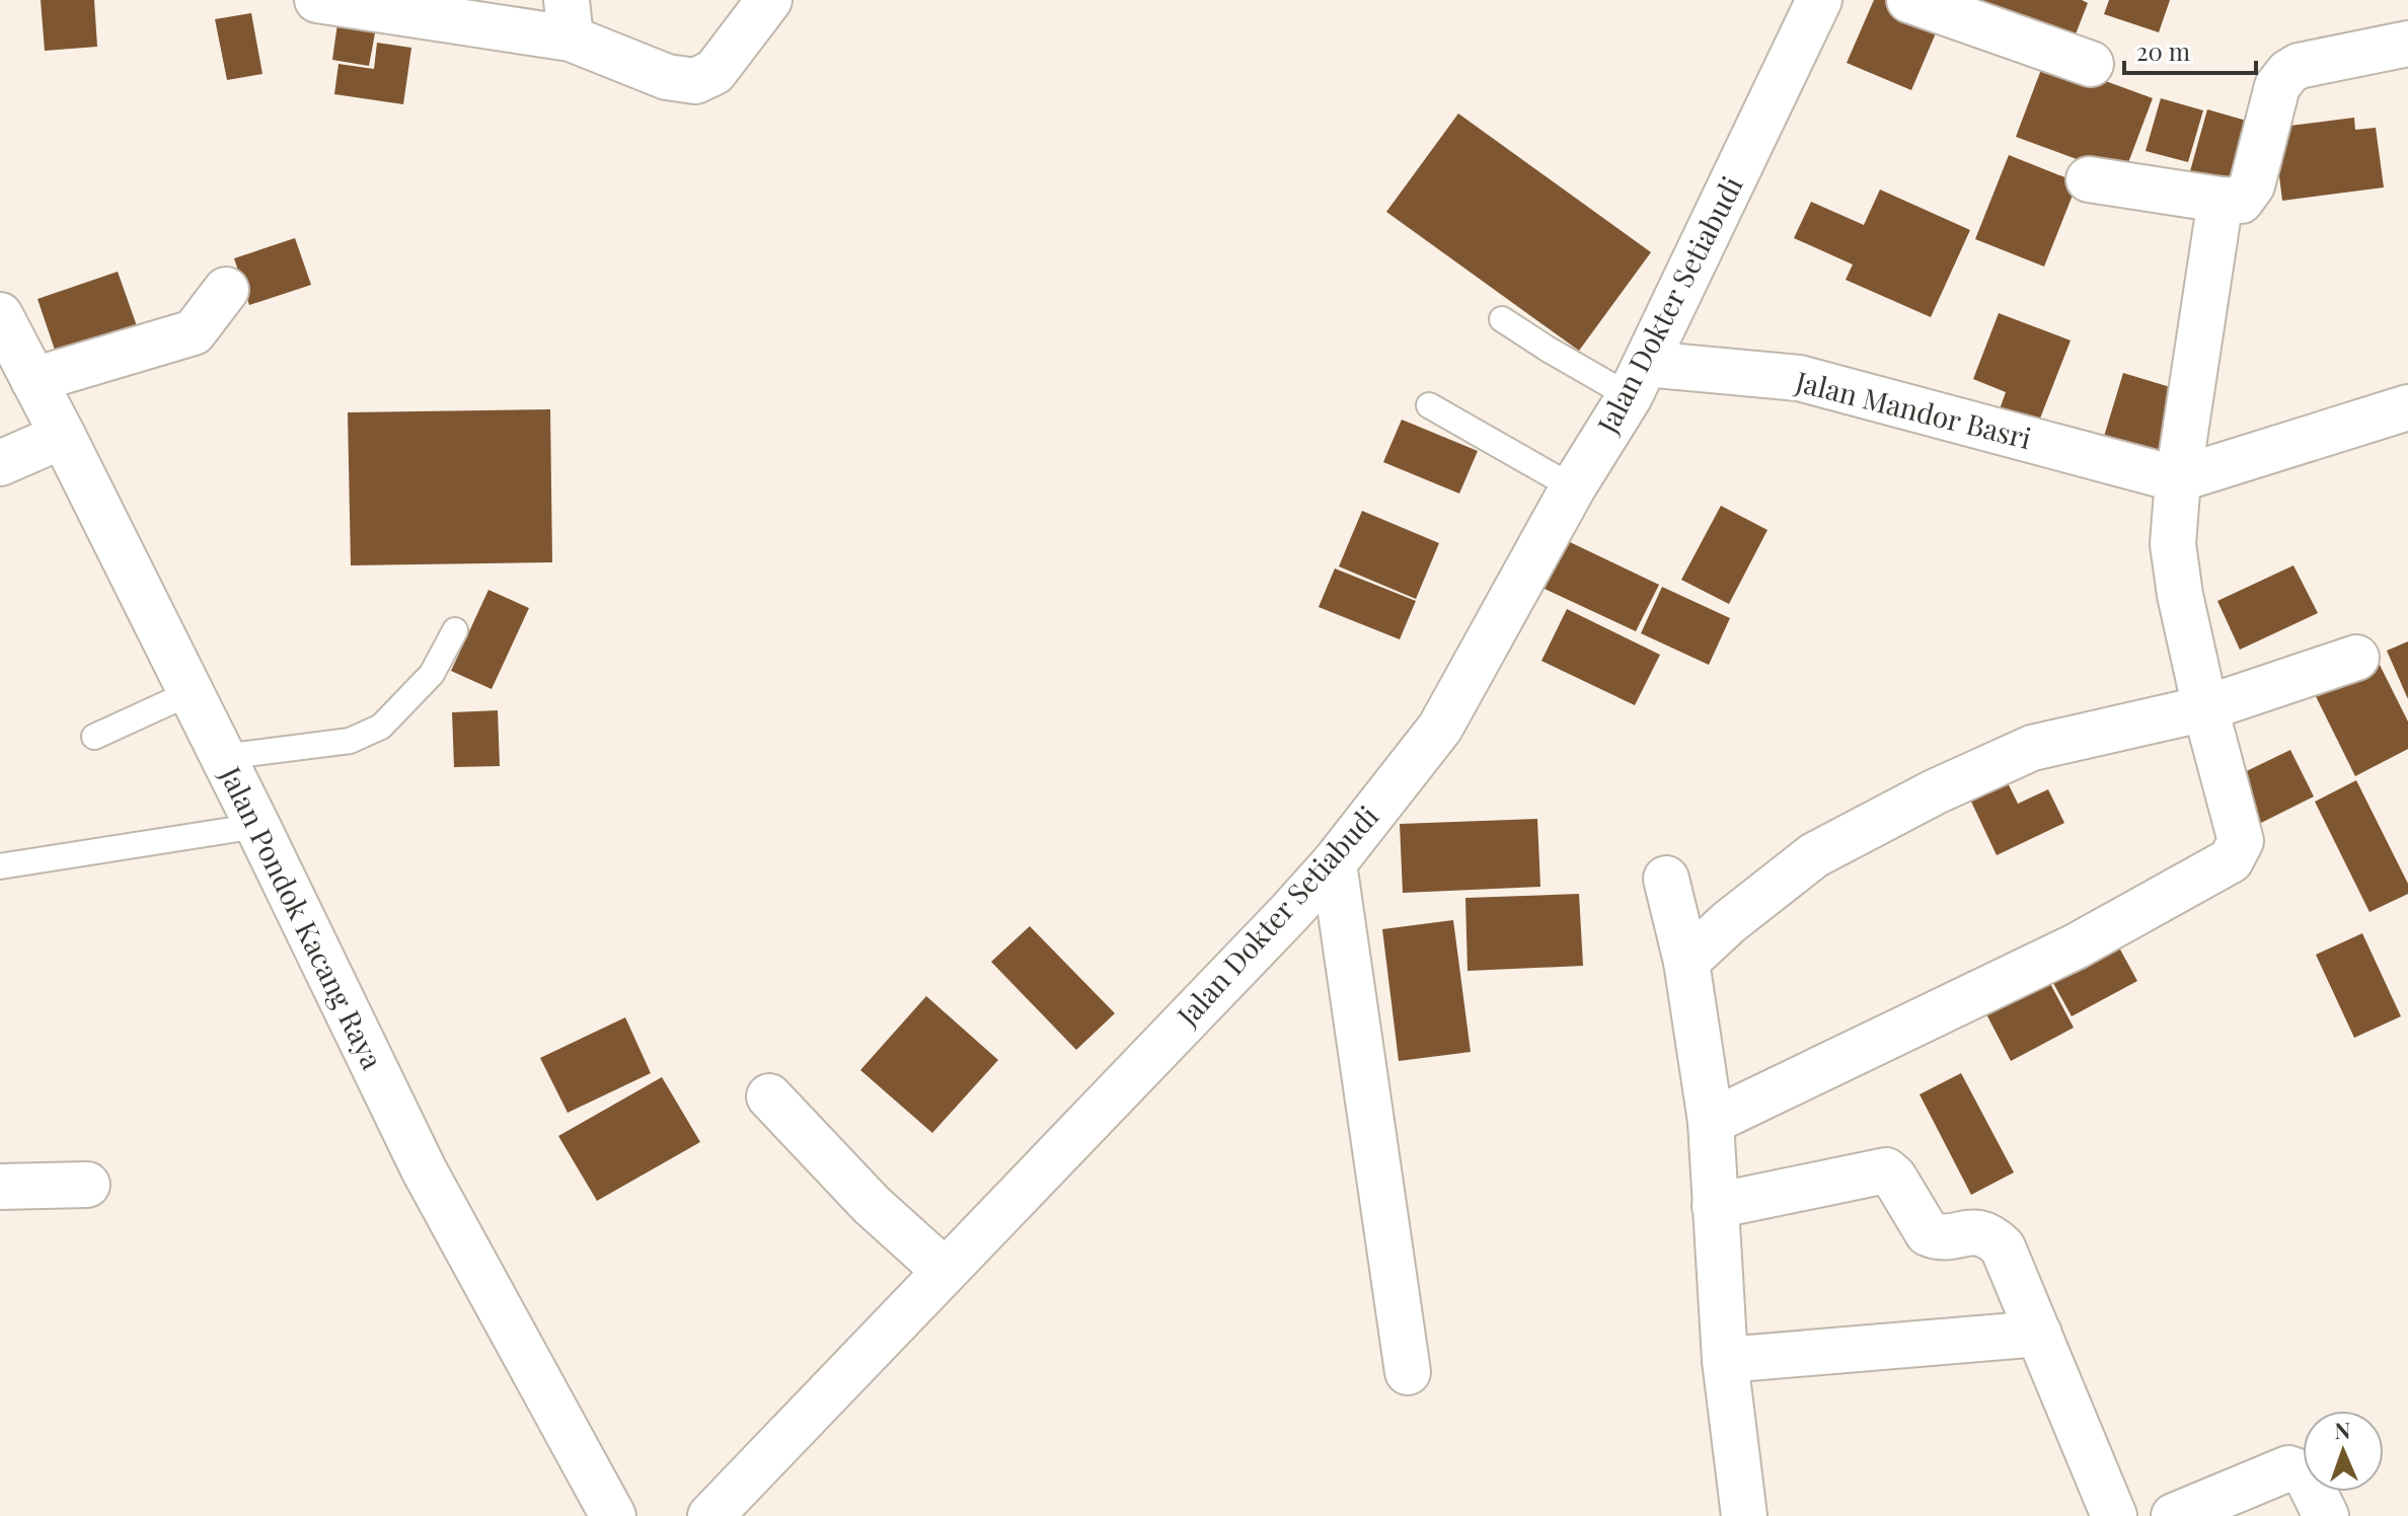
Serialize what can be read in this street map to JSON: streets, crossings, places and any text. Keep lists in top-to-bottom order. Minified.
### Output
{"streets":{"street":["Jalan Dokter Setiabudi","Jalan Mandor Basri","Jalan Pondok Kacang Raya"]},"crossings":[["Jalan Dokter Setiabudi","Jalan Mandor Basri"]],"scale_bar":"20 m","north":"top"}
